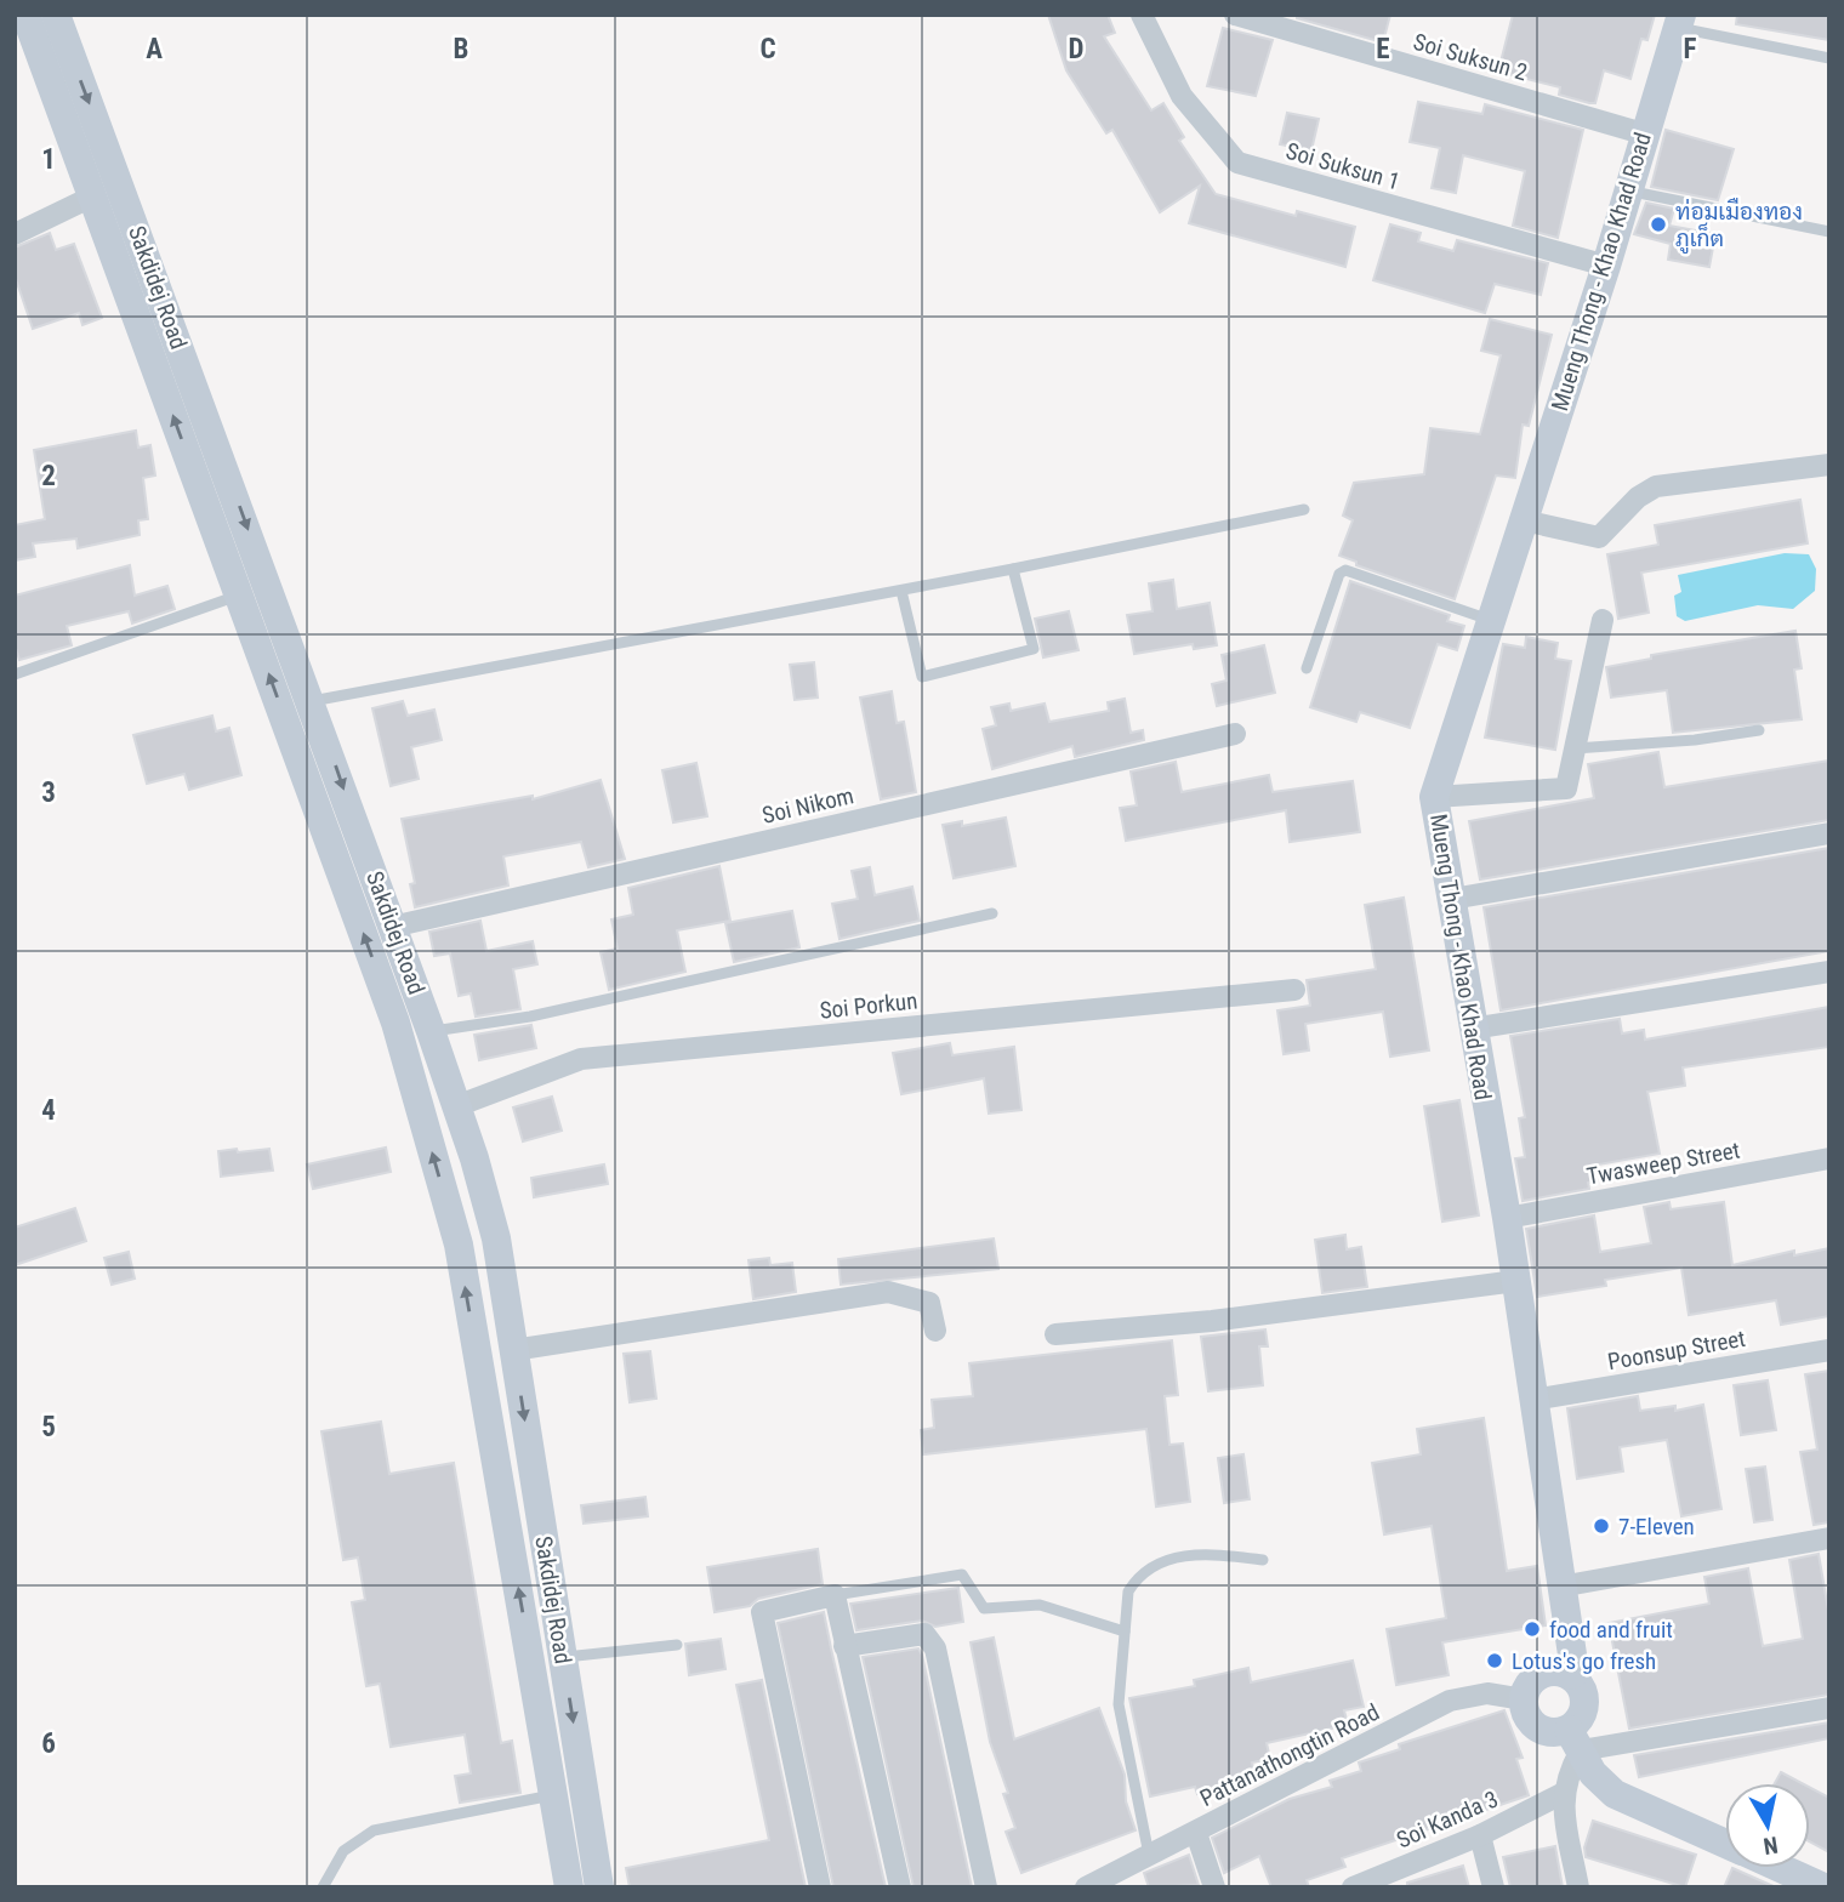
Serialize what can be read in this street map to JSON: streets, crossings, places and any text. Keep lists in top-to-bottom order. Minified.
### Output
{"streets":{"main road":["Mueng Thong - Khao Khad Road","Sakdidej Road"],"street":["Soi Suksun 2","Soi Suksun 1","Soi Nikom","Soi Porkun","Twasweep Street","Poonsup Street","Pattanathongtin Road","Soi Kanda 3"]},"crossings":[["Soi Suksun 2","Mueng Thong - Khao Khad Road"],["Soi Suksun 1","Mueng Thong - Khao Khad Road"],["Mueng Thong - Khao Khad Road","Twasweep Street"],["Mueng Thong - Khao Khad Road","Poonsup Street"],["Mueng Thong - Khao Khad Road","Pattanathongtin Road"],["Sakdidej Road","Soi Nikom"],["Sakdidej Road","Soi Porkun"]],"places":["ท่อมเมืองทอง ภูเก็ต","7-Eleven","food and fruit","Lotus's go fresh"],"north":"bottom","grid":{"columns":["A","B","C","D","E","F"],"rows":["1","2","3","4","5","6"]}}
